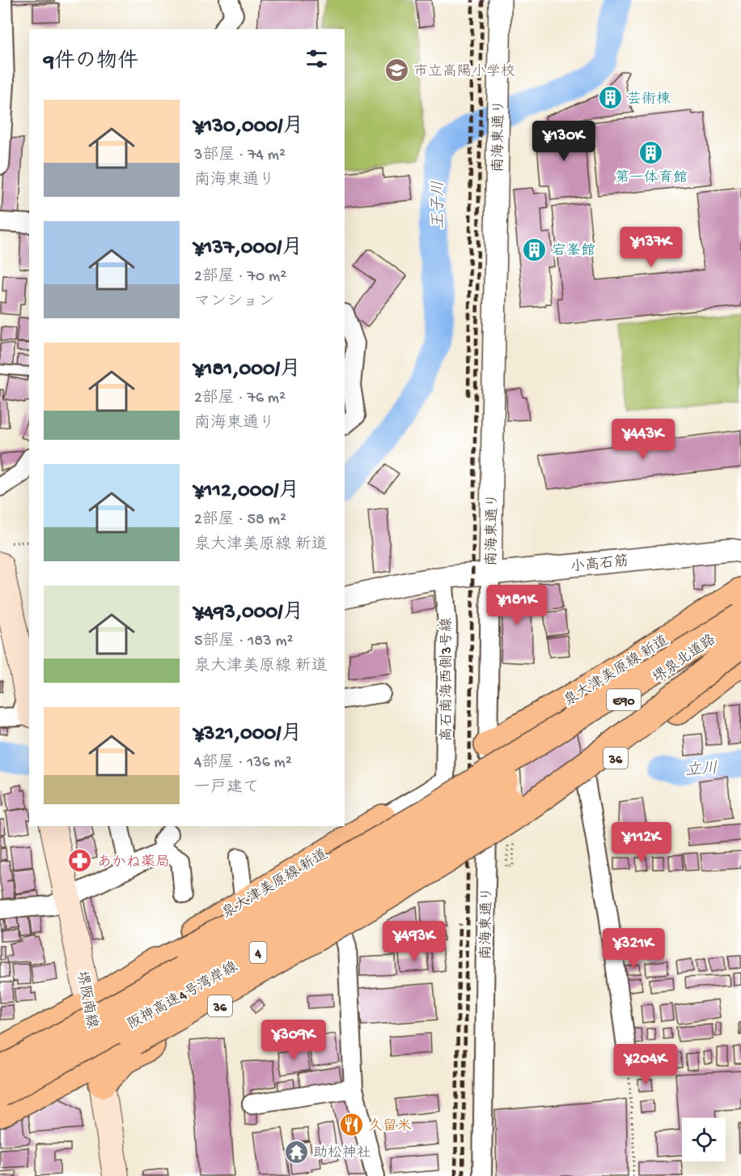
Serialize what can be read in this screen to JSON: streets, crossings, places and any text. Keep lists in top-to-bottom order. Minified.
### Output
{"streets":{"main road":["堺泉北道路","泉大津美原線 新道","E90","36","4","阪神高速4号湾岸線","堺阪南線"],"street":["南海東通り","小高石筋","高石南海西側3号線"]},"crossings":[["南海東通り","小高石筋"],["南海東通り","泉大津美原線 新道"],["南海東通り","36"],["小高石筋","高石南海西側3号線"],["堺泉北道路","阪神高速4号湾岸線"],["泉大津美原線 新道","高石南海西側3号線"],["泉大津美原線 新道","36"],["泉大津美原線 新道","堺阪南線"],["高石南海西側3号線","36"],["36","堺阪南線"]],"water":["王子川","立川"],"places":{"school or university":["市立高陽小学校"],"building":["芸術棟","第一体育館","宕峯館"],"pharmacy":["あかね薬局"],"restaurant":["久留米"],"temple":["助松神社"]},"page":{"heading":"9件の物件","list":[{"name":"¥130,000/月","note":"3部屋 · 74 m² · 南海東通り"},{"name":"¥137,000/月","note":"2部屋 · 70 m² · マンション"},{"name":"¥181,000/月","note":"2部屋 · 76 m² · 南海東通り"},{"name":"¥112,000/月","note":"2部屋 · 58 m² · 泉大津美原線 新道"},{"name":"¥493,000/月","note":"5部屋 · 183 m² · 泉大津美原線 新道"},{"name":"¥321,000/月","note":"4部屋 · 136 m² · 一戸建て"}],"price":["¥130K","¥137K","¥443K","¥181K","¥112K","¥493K","¥321K","¥309K","¥204K"]}}
